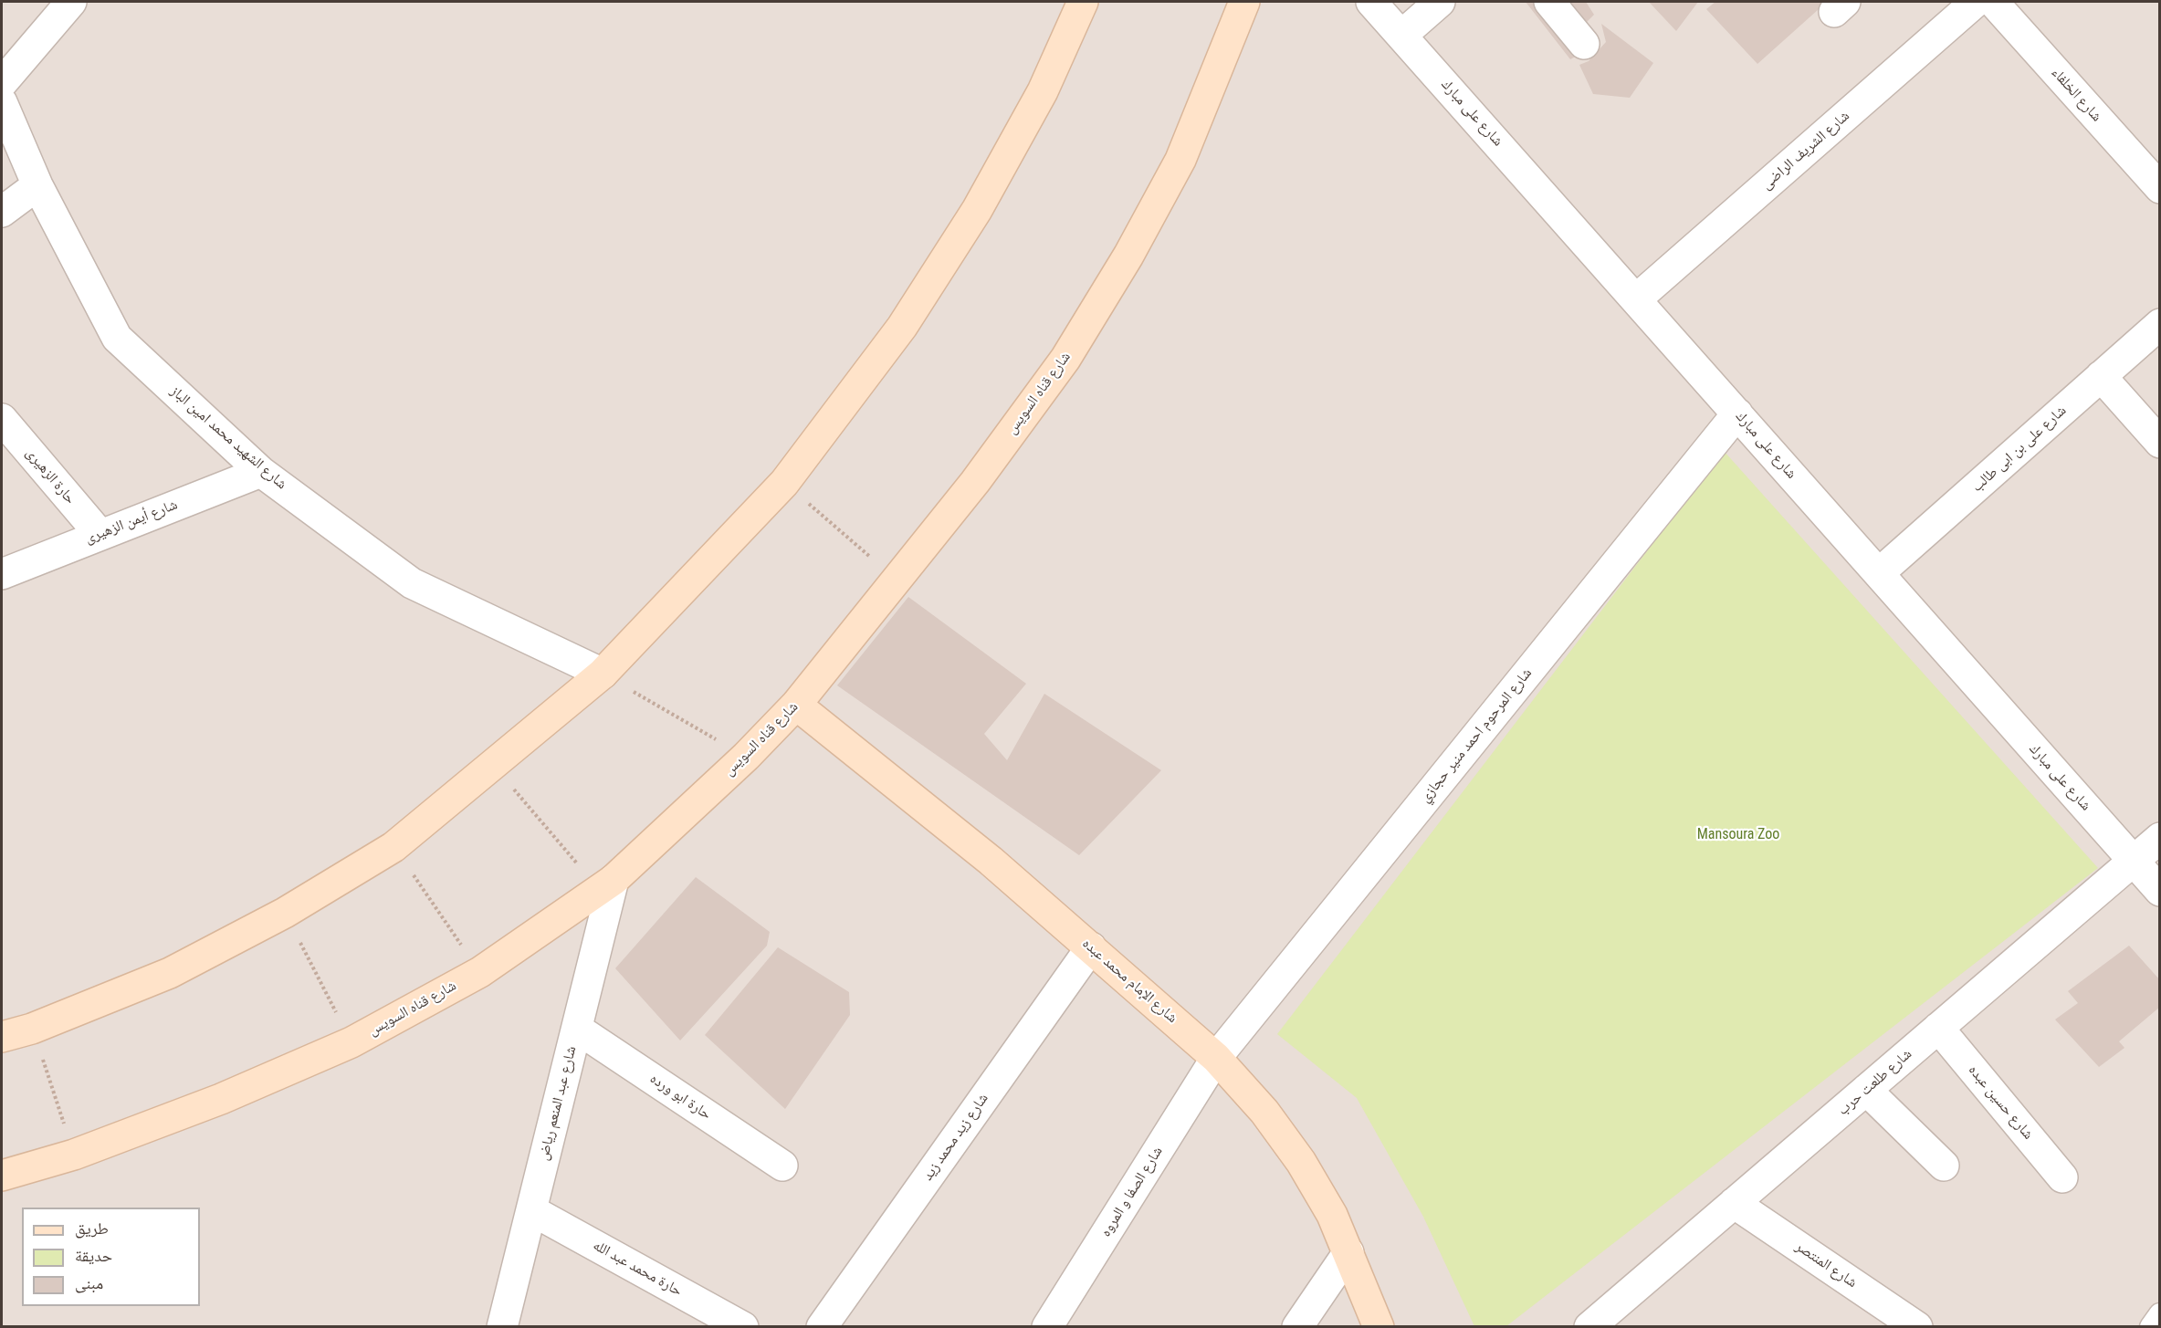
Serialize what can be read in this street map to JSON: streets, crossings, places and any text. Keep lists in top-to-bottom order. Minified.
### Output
{"streets":{"main road":["شارع قناه السويس","شارع الإمام محمد عبده"],"street":["شارع الخلفاء","شارع على مبارك","شارع الشريف الراضى","شارع الشهيد محمد امين الباز","شارع على بن ابى طالب","حارة الزهيرى","شارع أيمن الزهيرى","شارع المرحوم احمد منير حجازي","شارع طلعت حرب","حارة ابو ورده","شارع حسين عبده","شارع عبد المنعم رياض","شارع زيد محمد زيد","شارع الصفا و المروه","شارع المنتصر","حارة محمد عبد الله"]},"crossings":[["شارع على مبارك","شارع الشريف الراضى"],["شارع على مبارك","شارع على بن ابى طالب"],["شارع على مبارك","شارع المرحوم احمد منير حجازي"],["شارع على مبارك","شارع طلعت حرب"],["شارع قناه السويس","شارع الإمام محمد عبده"],["شارع قناه السويس","شارع عبد المنعم رياض"],["شارع الشهيد محمد امين الباز","شارع أيمن الزهيرى"],["حارة الزهيرى","شارع أيمن الزهيرى"],["شارع المرحوم احمد منير حجازي","شارع الإمام محمد عبده"],["شارع المرحوم احمد منير حجازي","شارع الصفا و المروه"],["شارع الإمام محمد عبده","شارع زيد محمد زيد"],["شارع الإمام محمد عبده","شارع الصفا و المروه"],["شارع طلعت حرب","شارع حسين عبده"],["شارع طلعت حرب","شارع المنتصر"],["حارة ابو ورده","شارع عبد المنعم رياض"],["شارع عبد المنعم رياض","حارة محمد عبد الله"]],"parks":["Mansoura Zoo"],"legend":["طريق","حديقة","مبنى"]}
